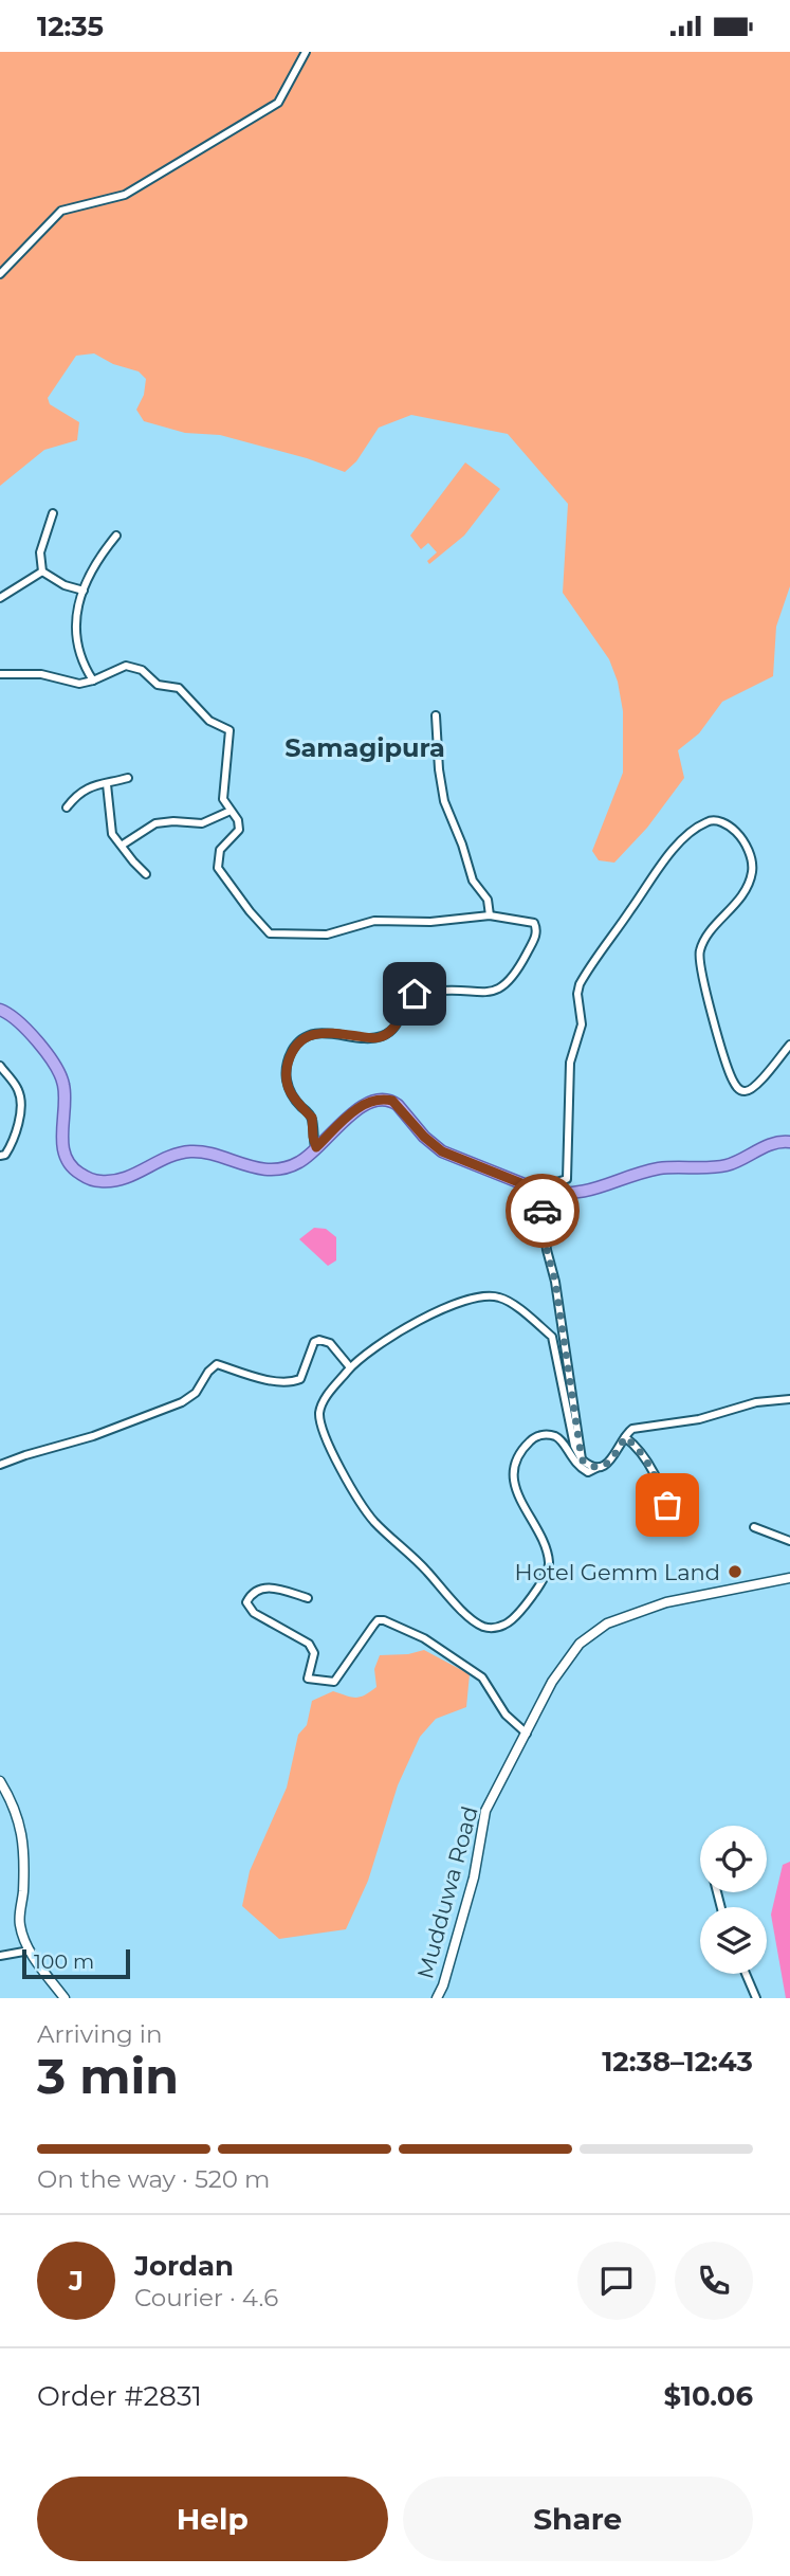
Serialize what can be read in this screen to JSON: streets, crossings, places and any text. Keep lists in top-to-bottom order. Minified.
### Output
{"streets":{"street":["Mudduwa Road"]},"districts":["Samagipura"],"places":["Hotel Gemm Land"],"scale_bar":"100 m","page":{"status":"12:35","scale":"100 m","heading":["3 min","Arriving in","12:38–12:43"],"panel":["Jordan","Courier · 4.6","Order #2831","$10.06"],"bar":"On the way · 520 m","round":"J","buttons":["Help","Share"]}}
